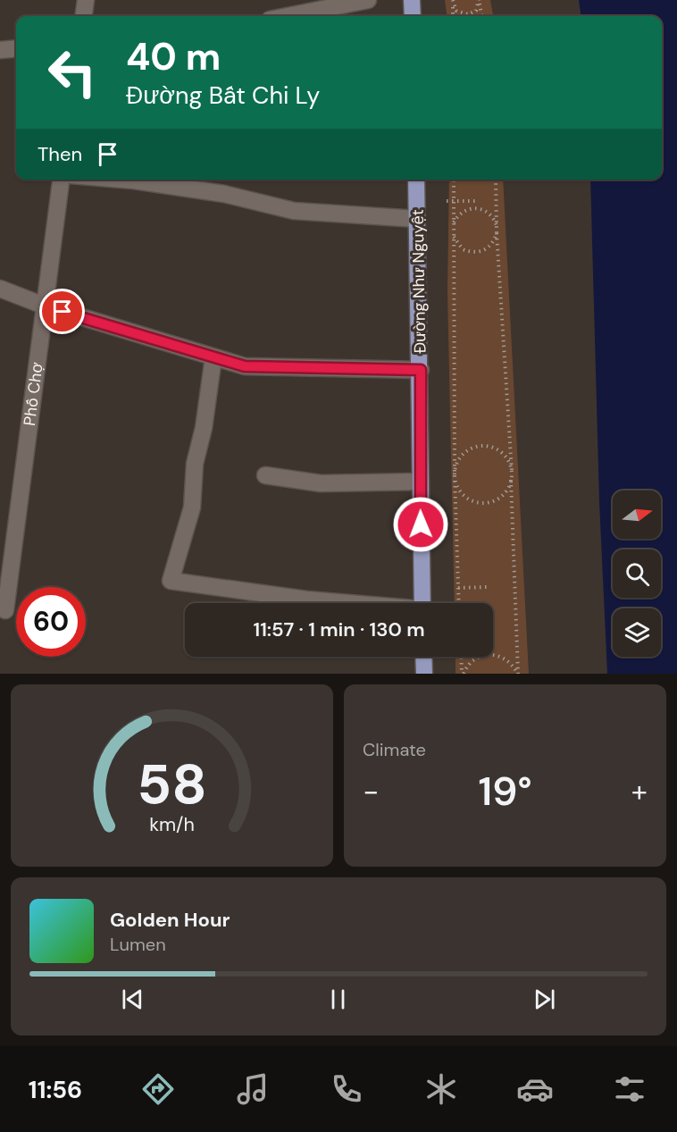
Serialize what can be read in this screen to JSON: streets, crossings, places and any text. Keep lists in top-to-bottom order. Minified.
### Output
{"streets":{"main road":["Đường Như Nguyệt"],"street":["Phố Chợ"]},"north":"right","page":{"turn":["40 m","Đường Bất Chi Ly"],"then":"Then","limit":"60","trip":"11:57 · 1 min · 130 m","tile":"Climate","heat":["−","19°","+"],"song":["Golden Hour","Lumen"],"tabs":"11:56","gauge":["58","km/h"]}}
